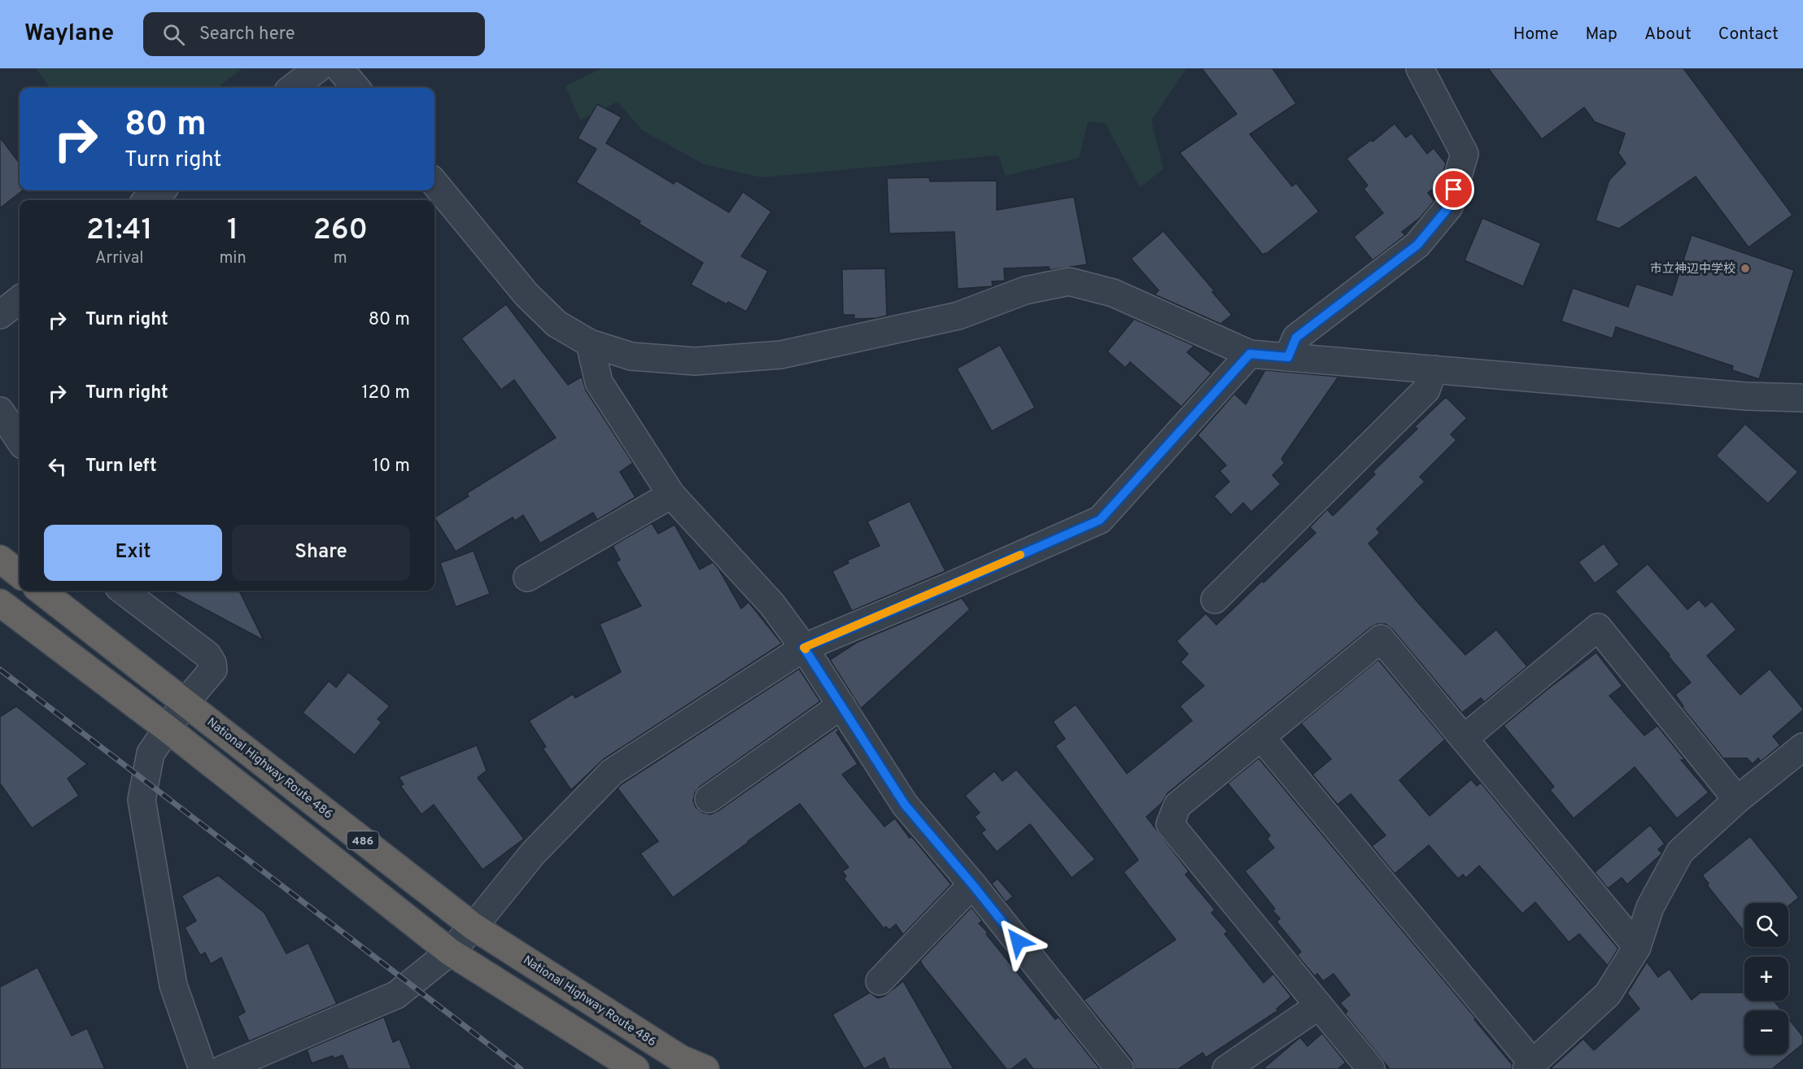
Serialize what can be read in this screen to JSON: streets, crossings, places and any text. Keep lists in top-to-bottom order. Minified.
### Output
{"streets":{"highway":["National Highway Route 486","486"]},"places":["市立神辺中学校"],"page":{"header":"Waylane","search":"Search here","nav":["Home","Map","About","Contact"],"turn":["80 m","Turn right"],"eta":["21:41","Arrival","1","min","260","m"],"list":[{"name":"Turn right","value":"80 m"},{"name":"Turn right","value":"120 m"},{"name":"Turn left","value":"10 m"}],"buttons":["Exit","Share"],"map_buttons":["+","−"]}}
